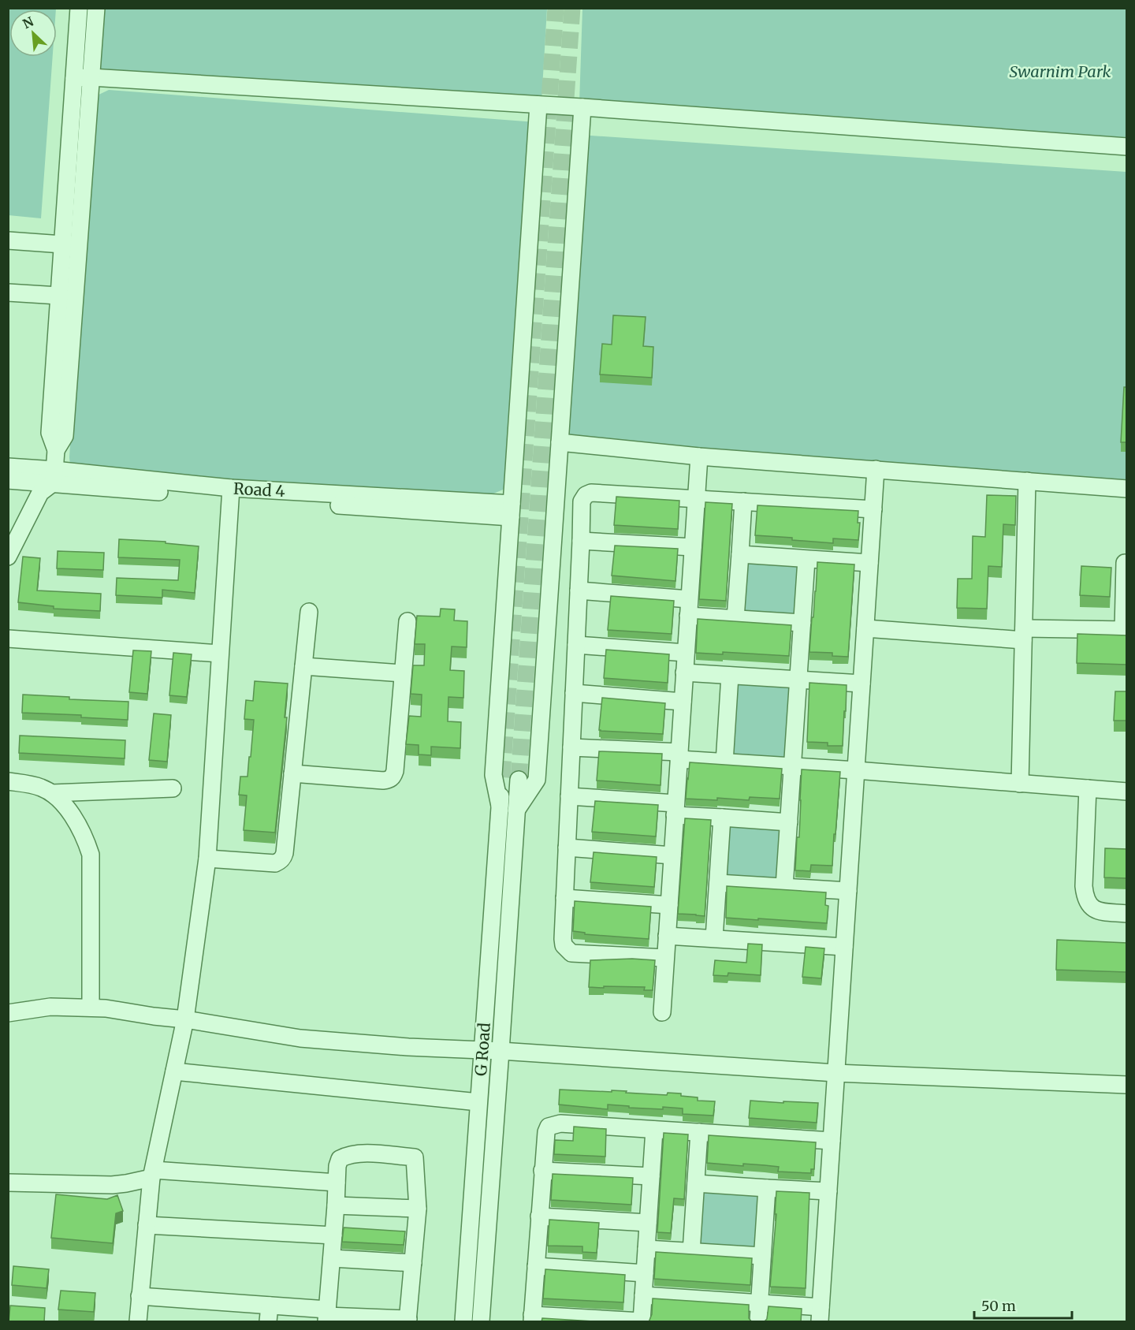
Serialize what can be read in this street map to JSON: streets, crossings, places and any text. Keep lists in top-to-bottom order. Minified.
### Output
{"streets":{"street":["Road 4","G Road"]},"parks":["Swarnim Park"],"scale_bar":"50 m","north":"top left"}
